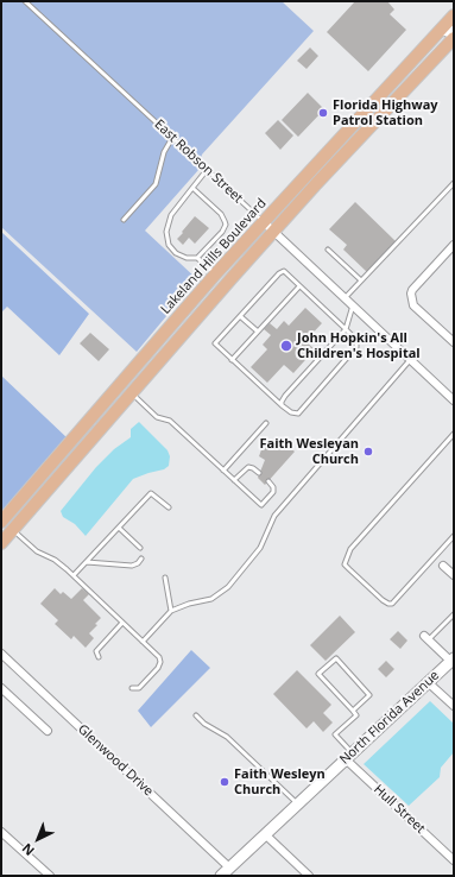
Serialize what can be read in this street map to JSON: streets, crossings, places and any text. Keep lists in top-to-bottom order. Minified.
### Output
{"streets":{"main road":["Lakeland Hills Boulevard"],"street":["East Robson Street","North Florida Avenue","Glenwood Drive","Hull Street"]},"crossings":[["East Robson Street","Lakeland Hills Boulevard"],["North Florida Avenue","Glenwood Drive"],["North Florida Avenue","Hull Street"]],"places":["Florida Highway Patrol Station","John Hopkin's All Children's Hospital","Faith Wesleyan Church","Faith Wesleyn Church"],"north":"bottom left"}
